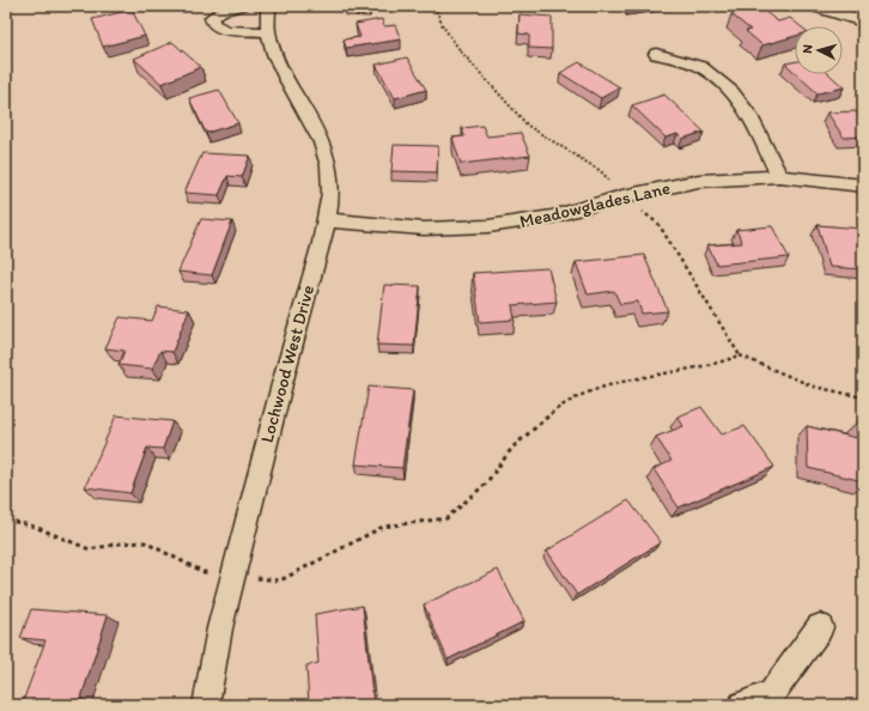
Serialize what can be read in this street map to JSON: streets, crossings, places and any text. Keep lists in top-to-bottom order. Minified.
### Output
{"streets":{"street":["Meadowglades Lane","Lochwood West Drive"]},"crossings":[["Meadowglades Lane","Lochwood West Drive"]],"north":"left"}
